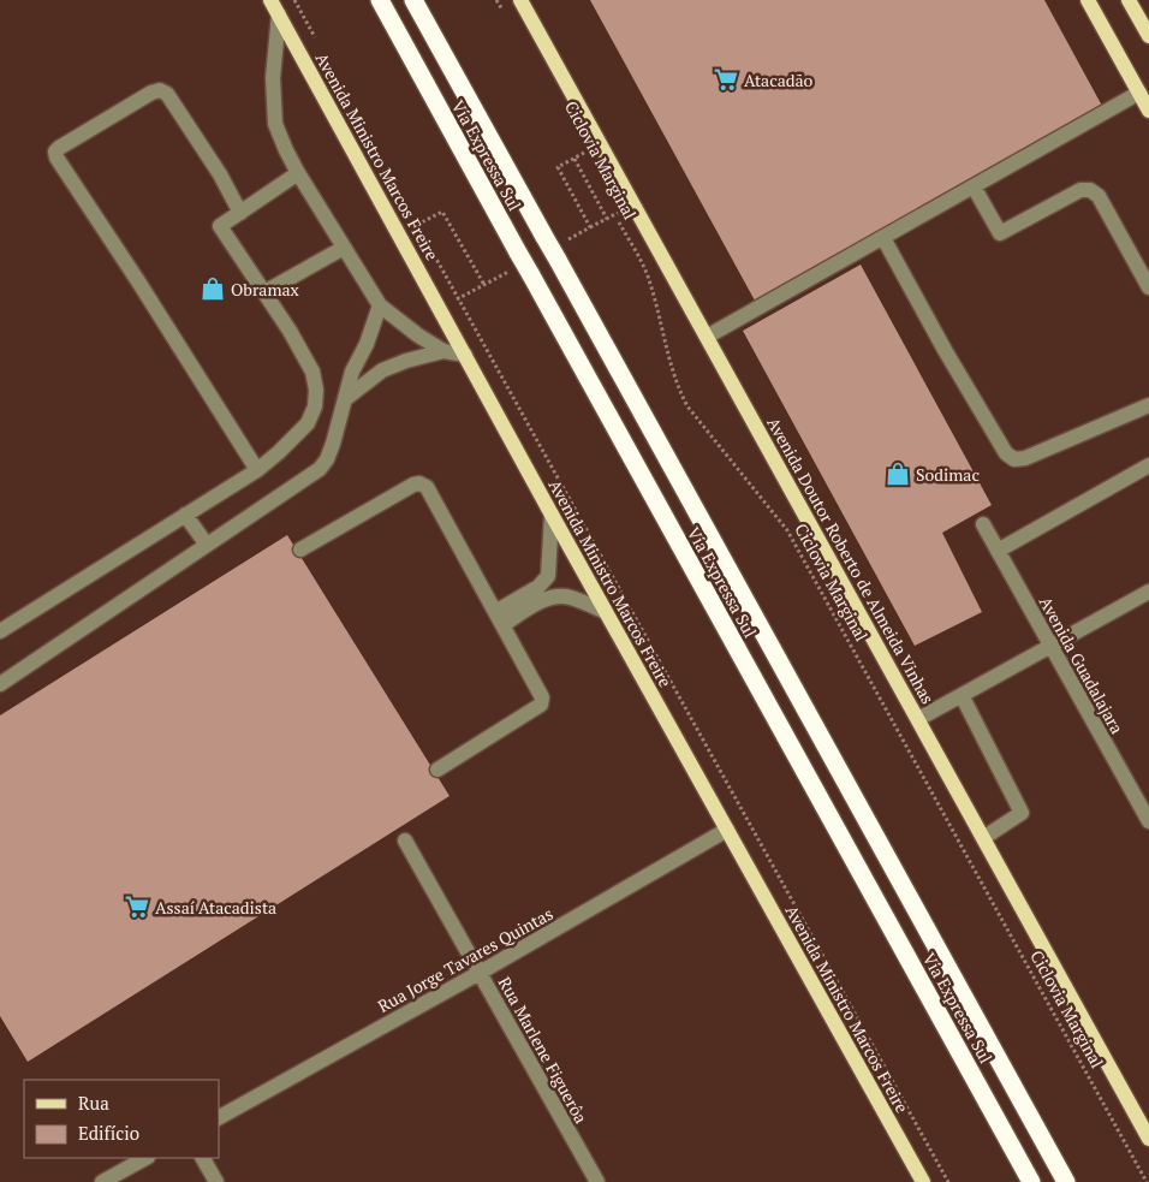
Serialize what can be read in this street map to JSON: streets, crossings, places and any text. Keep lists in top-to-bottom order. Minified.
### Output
{"streets":{"highway":["Via Expressa Sul"],"main road":["Avenida Ministro Marcos Freire","Avenida Doutor Roberto de Almeida Vinhas"],"street":["Avenida Guadalajara","Rua Jorge Tavares Quintas","Rua Marlene Figuerôa"],"path":["Ciclovia Marginal"]},"crossings":[["Avenida Ministro Marcos Freire","Rua Jorge Tavares Quintas"],["Rua Jorge Tavares Quintas","Rua Marlene Figuerôa"]],"places":{"supermarket":["Atacadão","Assaí Atacadista"],"shop":["Obramax","Sodimac"]},"legend":["Rua","Edifício"]}
